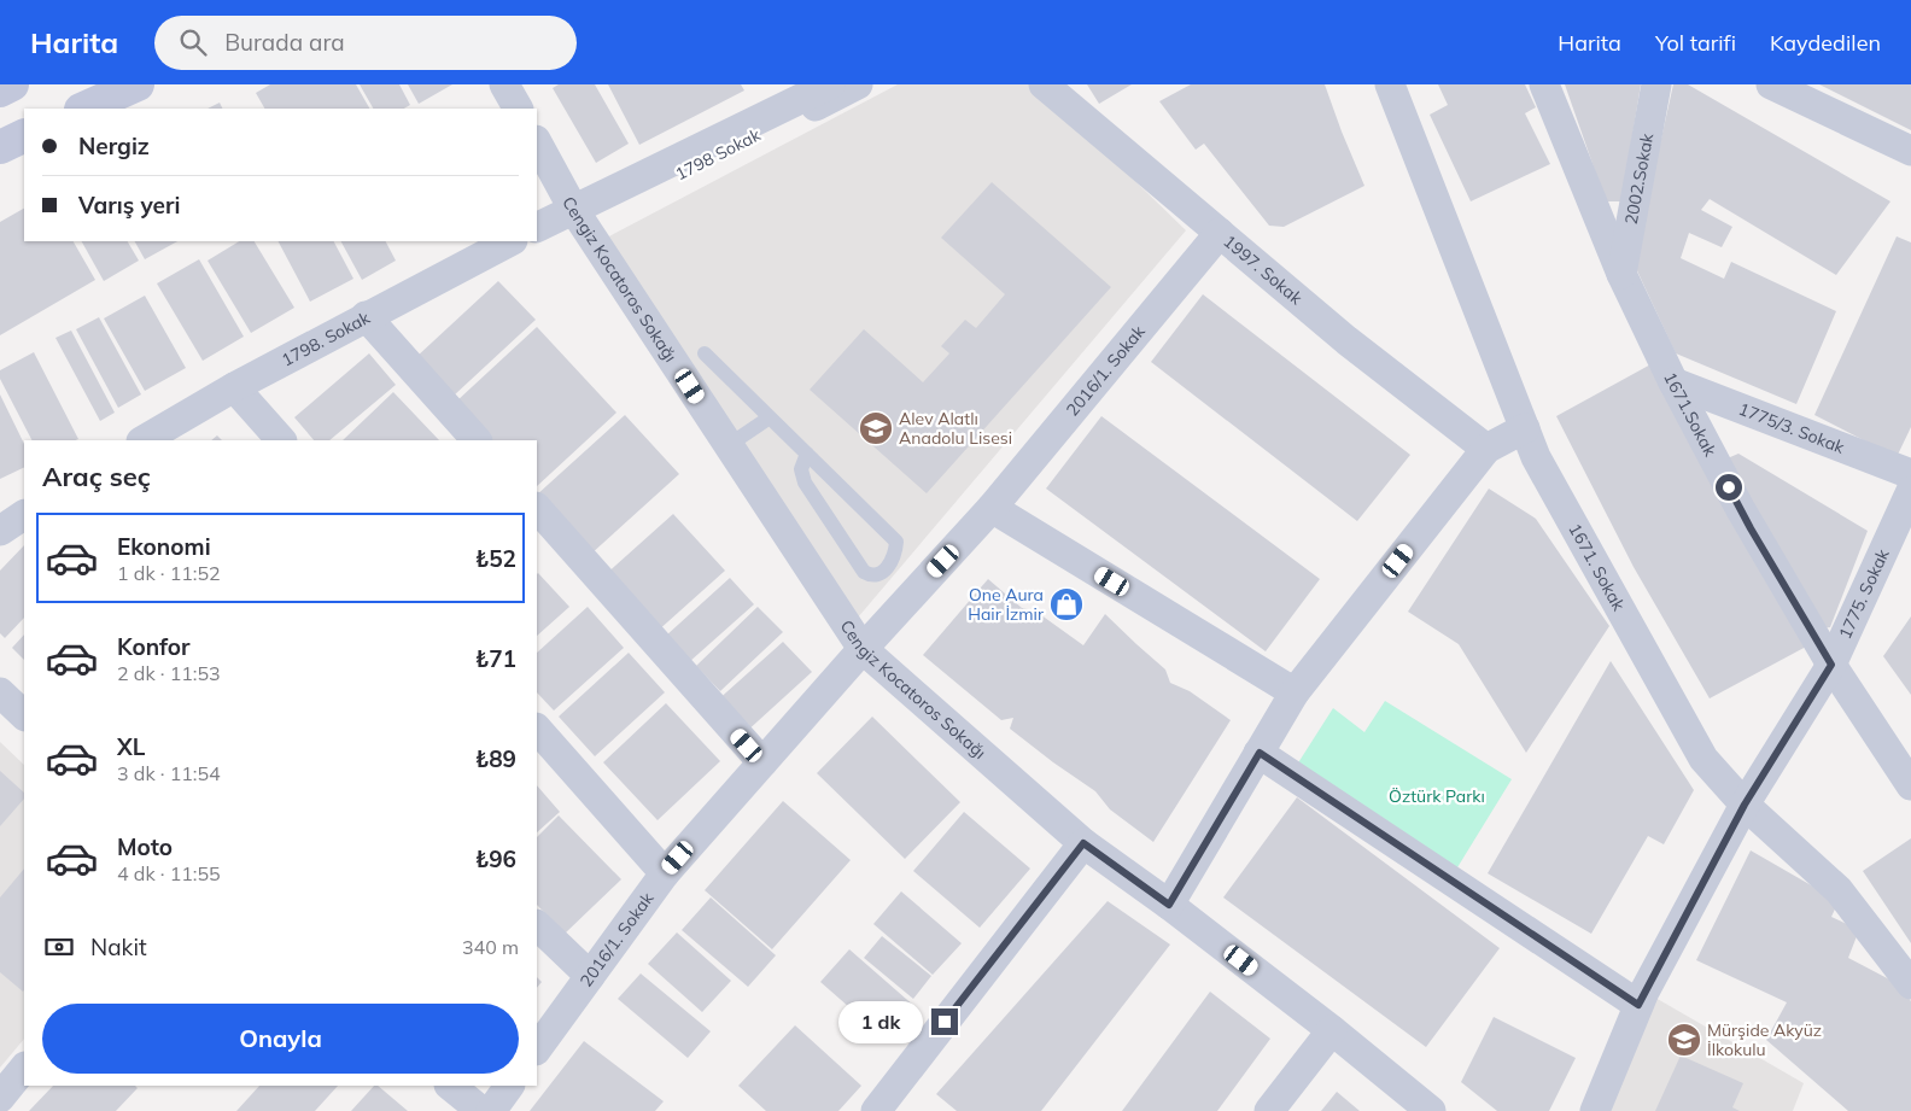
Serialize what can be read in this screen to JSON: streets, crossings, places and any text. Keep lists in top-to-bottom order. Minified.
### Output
{"streets":{"street":["1798 Sokak","2002.Sokak","1997. Sokak","Cengiz Kocatoros Sokağı","1798. Sokak","2016/1. Sokak","1671.Sokak","1775/3. Sokak","1671. Sokak","1775. Sokak"]},"crossings":[["1798 Sokak","Cengiz Kocatoros Sokağı"],["2002.Sokak","1671.Sokak"],["1997. Sokak","2016/1. Sokak"],["Cengiz Kocatoros Sokağı","2016/1. Sokak"],["1671.Sokak","1775/3. Sokak"],["1671.Sokak","1775. Sokak"],["1671. Sokak","1775. Sokak"]],"parks":["Öztürk Parkı"],"places":{"school or university":["Alev Alatlı Anadolu Lisesi","Mürşide Akyüz İlkokulu"],"shop":["One Aura Hair İzmir"]},"page":{"header":"Harita","search":"Burada ara","nav":["Harita","Yol tarifi","Kaydedilen"],"banner":["Nergiz","Varış yeri"],"heading":"Araç seç","list":[{"name":"Ekonomi","note":"1 dk · 11:52","value":"₺52"},{"name":"Konfor","note":"2 dk · 11:53","value":"₺71"},{"name":"XL","note":"3 dk · 11:54","value":"₺89"},{"name":"Moto","note":"4 dk · 11:55","value":"₺96"}],"pay":["Nakit","340 m"],"buttons":"Onayla","bubble":"1 dk"}}
